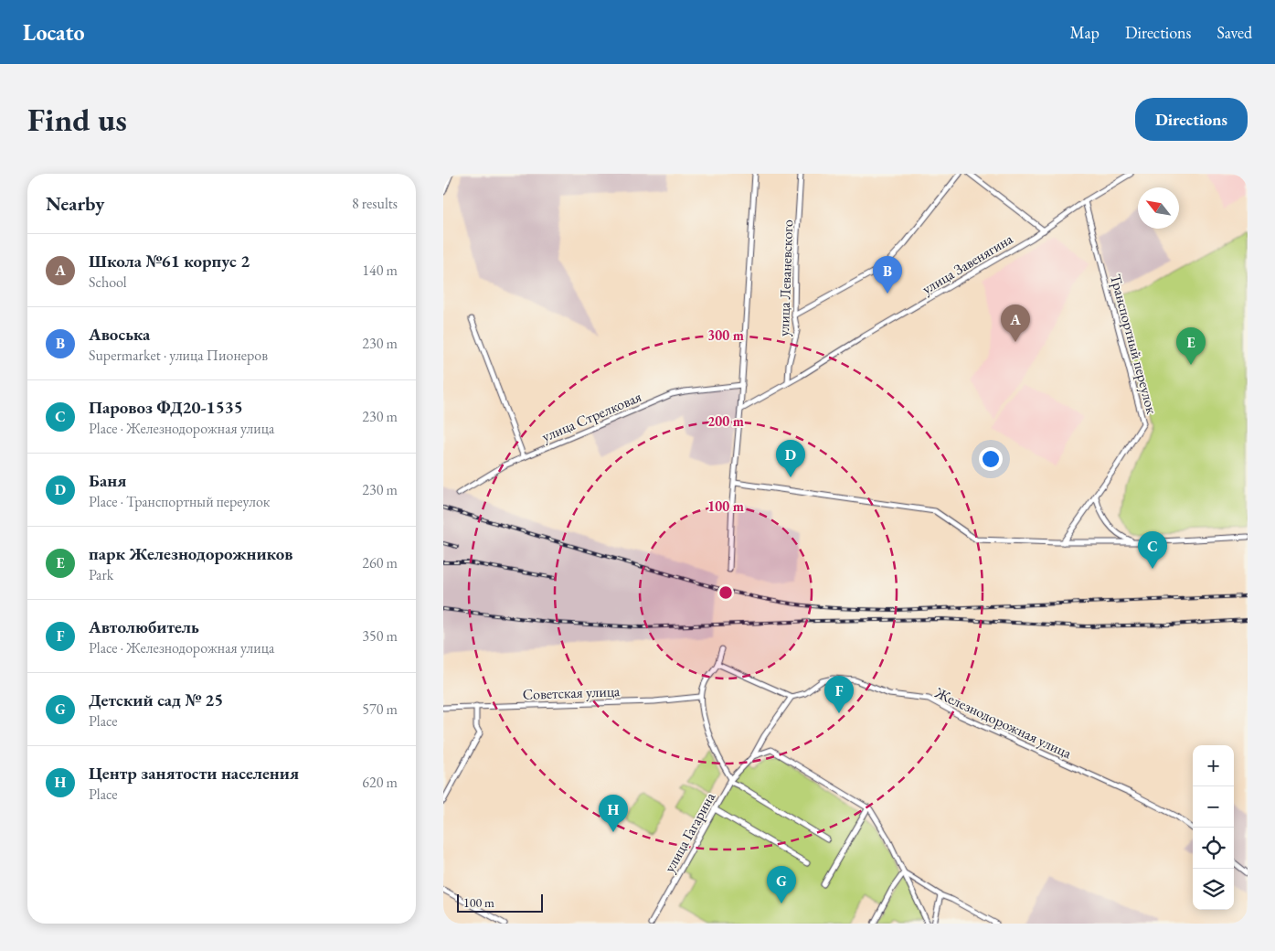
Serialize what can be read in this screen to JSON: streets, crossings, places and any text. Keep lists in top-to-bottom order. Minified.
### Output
{"streets":{"street":["улица Завенягина","улица Леваневского","Транспортный переулок","улица Стрелковая","Советская улица","Железнодорожная улица","улица Гагарина"]},"crossings":[["улица Завенягина","улица Леваневского"],["улица Завенягина","Транспортный переулок"],["Железнодорожная улица","улица Гагарина"]],"scale_bar":"100 m","north":"top left","page":{"header":"Locato","nav":["Map","Directions","Saved"],"buttons":"Directions","title":"Find us","heading":["Nearby","8 results"],"list":[{"mark":"A","name":"Школа №61 корпус 2","note":"School","value":"140 m"},{"mark":"B","name":"Авоська","note":"Supermarket · улица Пионеров","value":"230 m"},{"mark":"C","name":"Паровоз ФД20-1535","note":"Place · Железнодорожная улица","value":"230 m"},{"mark":"D","name":"Баня","note":"Place · Транспортный переулок","value":"230 m"},{"mark":"E","name":"парк Железнодорожников","note":"Park","value":"260 m"},{"mark":"F","name":"Автолюбитель","note":"Place · Железнодорожная улица","value":"350 m"},{"mark":"G","name":"Детский сад № 25","note":"Place","value":"570 m"},{"mark":"H","name":"Центр занятости населения","note":"Place","value":"620 m"}],"pins":["B","A","E","D","C","F","H","G"],"map_buttons":["+","−"],"scale":"100 m"},"rings":["300 m","200 m","100 m"]}
